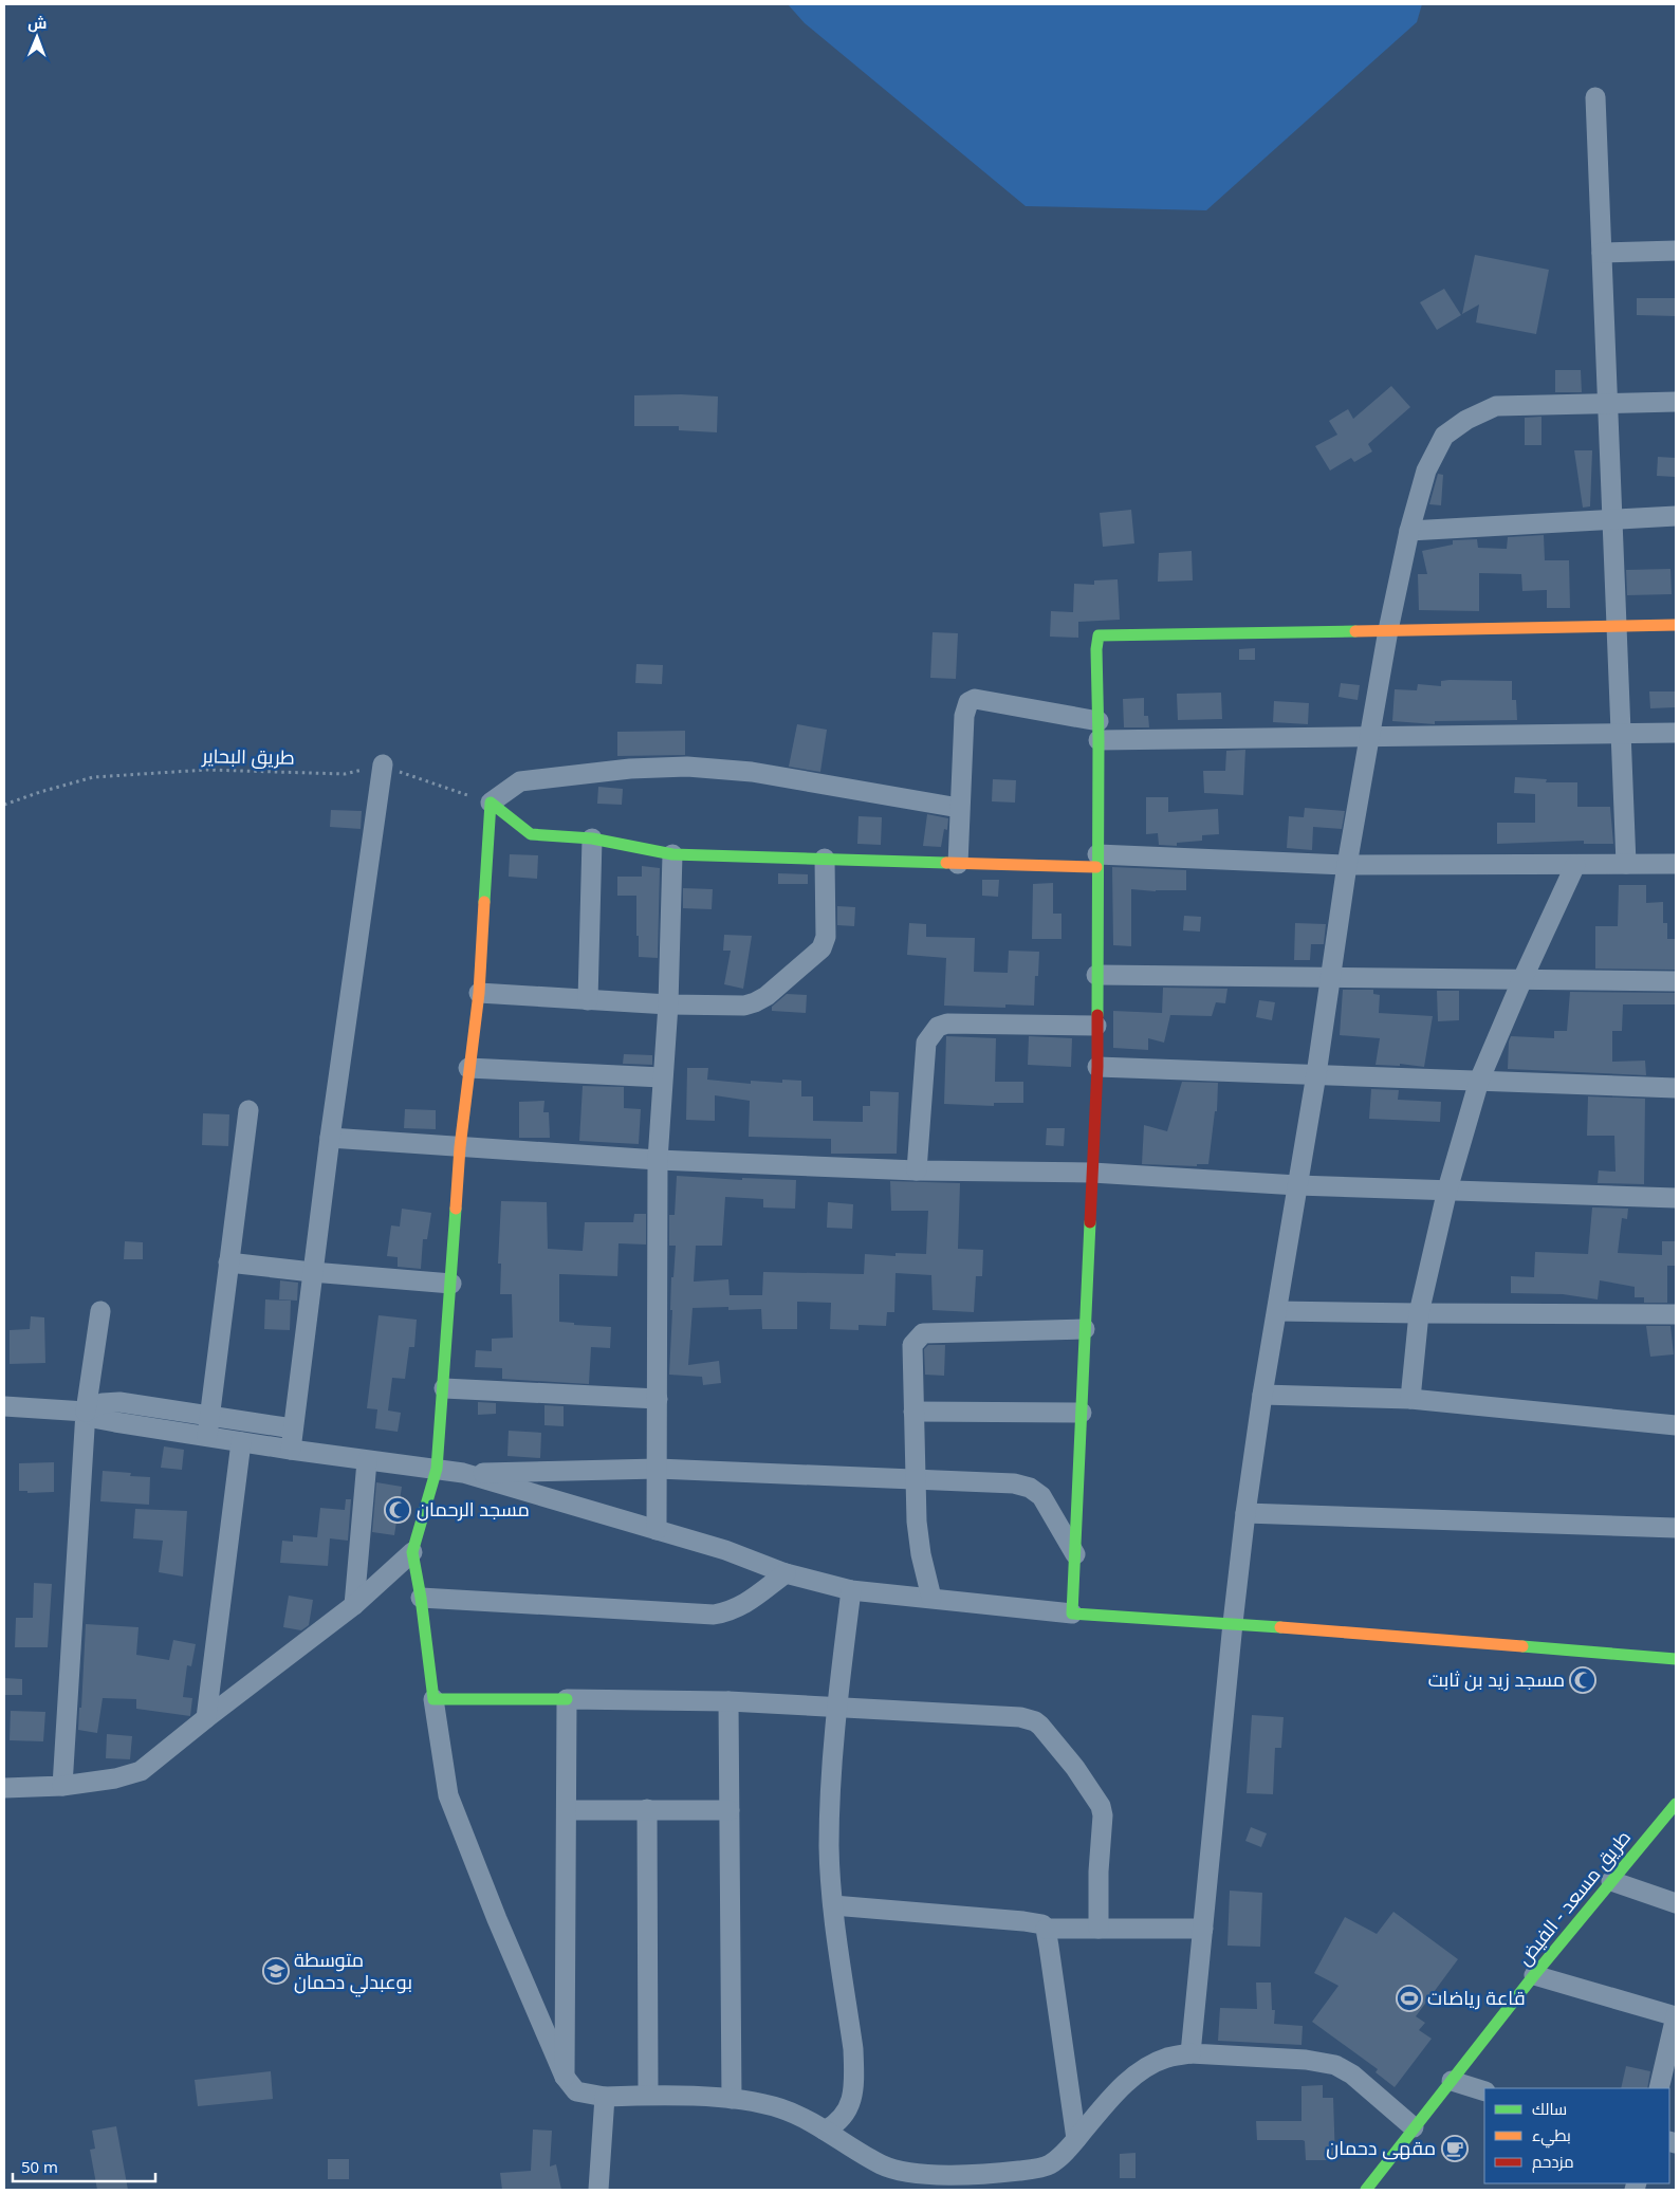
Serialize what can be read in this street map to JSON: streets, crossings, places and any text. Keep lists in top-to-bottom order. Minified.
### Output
{"streets":{"street":["طريق مسعد - الفيض"],"path":["طريق البحاير"]},"places":{"mosque":["مسجد الرحمان","مسجد زيد بن ثابت"],"school or university":["متوسطة بوعبدلي دحمان"],"sports":["قاعة رياضات"],"cafe":["مقهى دحمان"]},"legend":["سالك","بطيء","مزدحم"],"scale_bar":"50 m","north":"top"}
